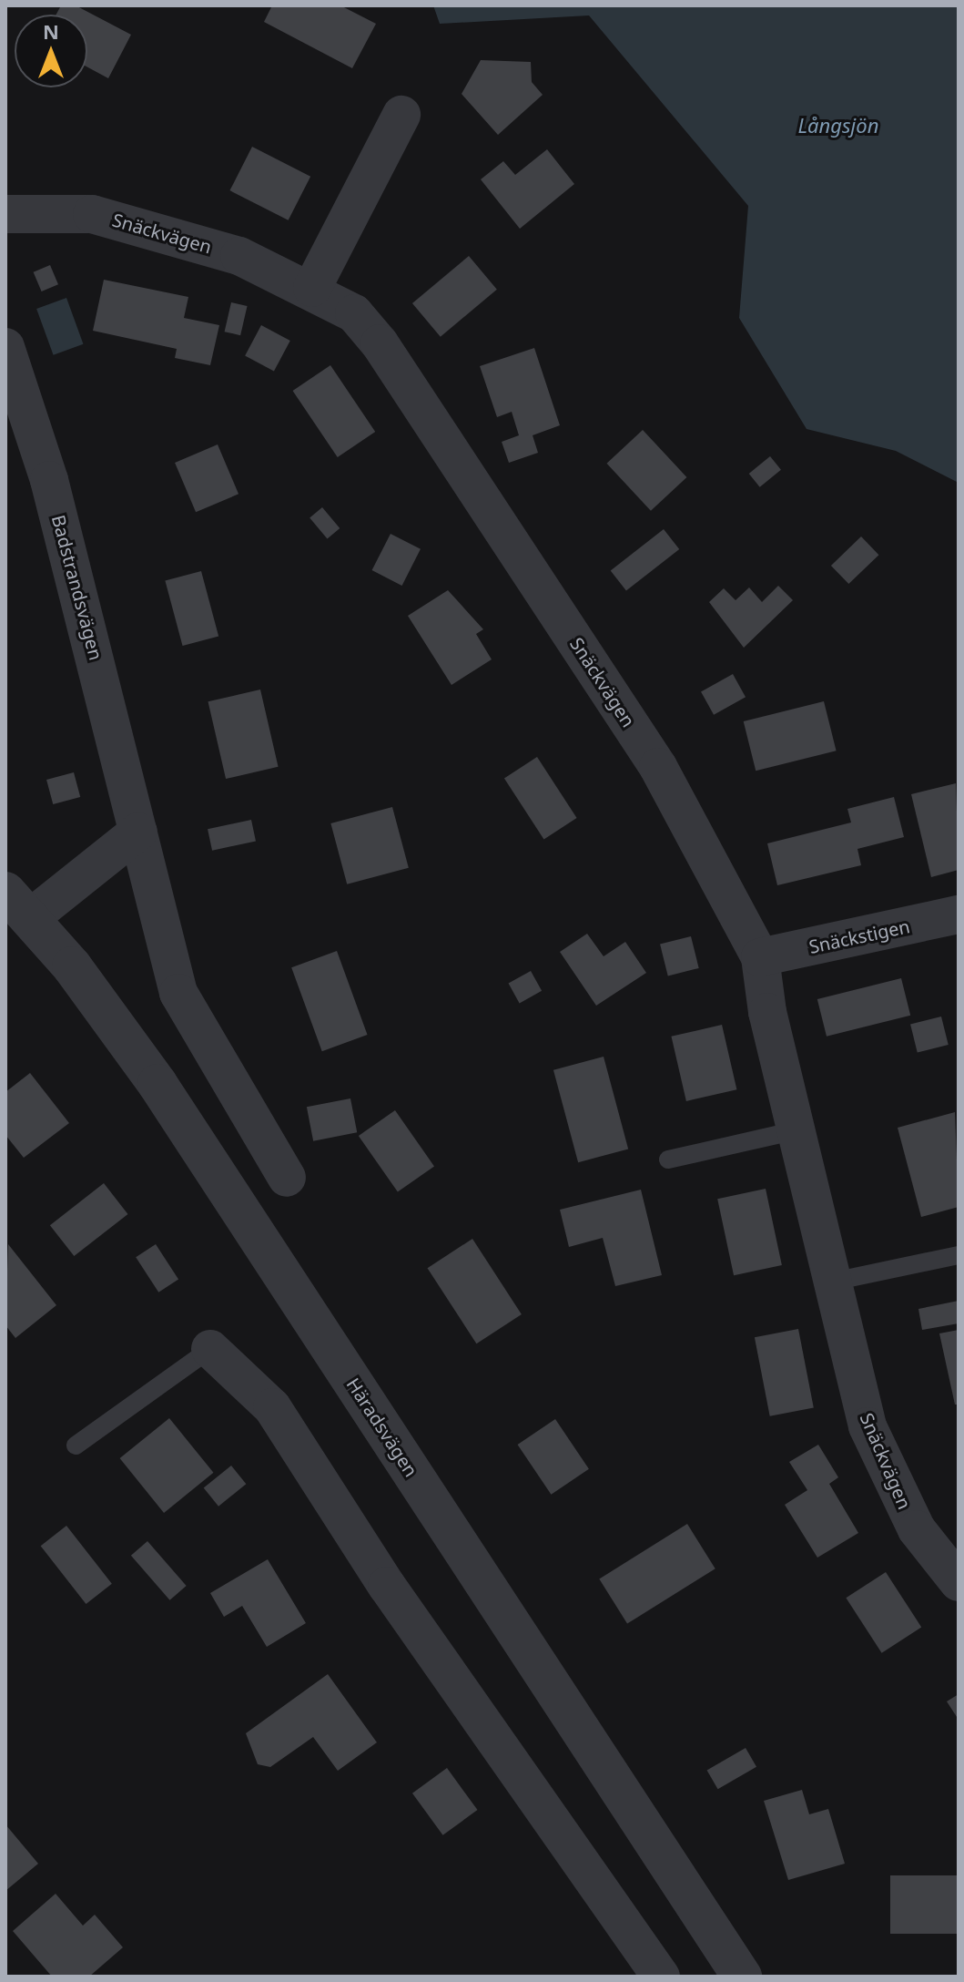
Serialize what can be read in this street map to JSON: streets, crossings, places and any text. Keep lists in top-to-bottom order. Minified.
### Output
{"streets":{"street":["Snäckvägen","Badstrandsvägen","Snäckstigen","Häradsvägen"]},"crossings":[["Snäckvägen","Snäckstigen"]],"water":["Långsjön"],"north":"top"}
